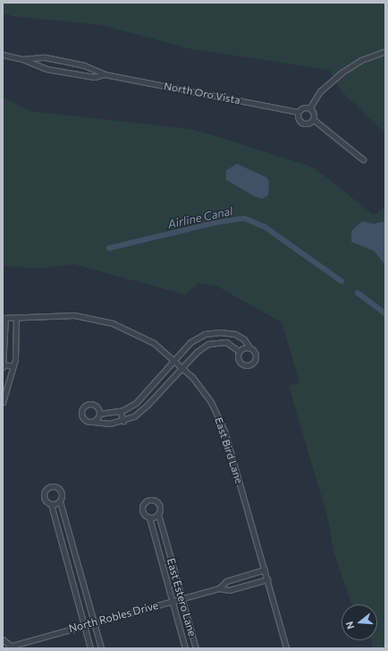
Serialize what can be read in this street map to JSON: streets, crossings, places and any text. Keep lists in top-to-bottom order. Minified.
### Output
{"streets":{"street":["North Oro Vista","East Bird Lane","East Estero Lane","North Robles Drive"]},"crossings":[["East Bird Lane","North Robles Drive"],["East Estero Lane","North Robles Drive"]],"water":["Airline Canal"],"north":"left"}
